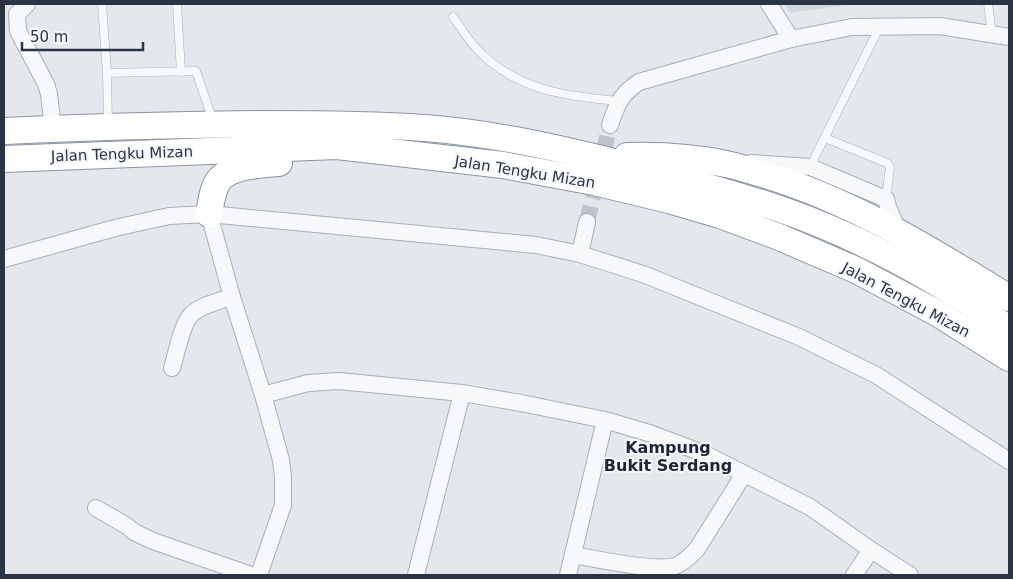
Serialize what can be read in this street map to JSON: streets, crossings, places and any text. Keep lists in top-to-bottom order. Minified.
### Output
{"streets":{"highway":["Jalan Tengku Mizan"]},"districts":["Kampung Bukit Serdang"],"scale_bar":"50 m"}
